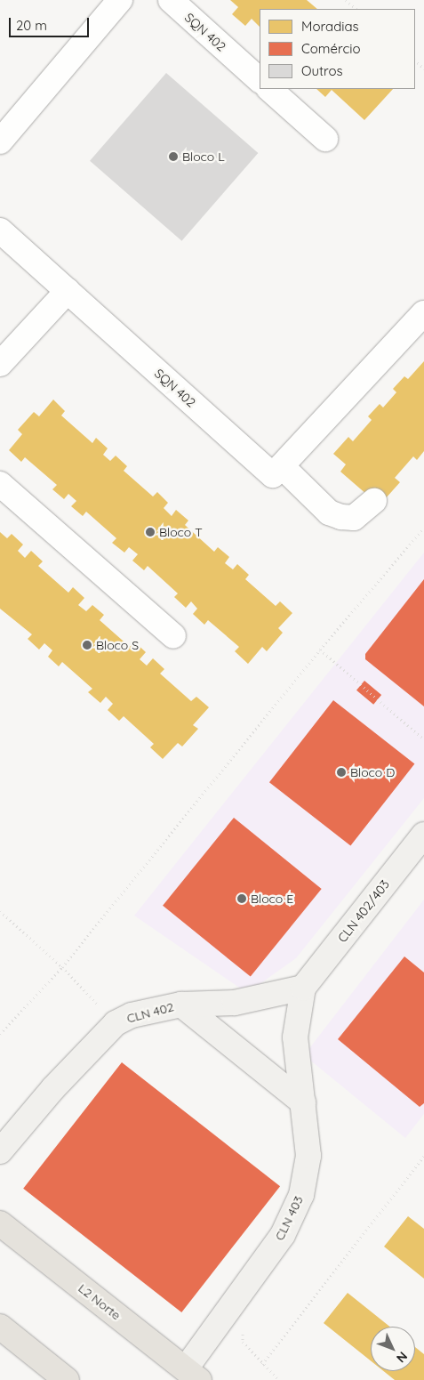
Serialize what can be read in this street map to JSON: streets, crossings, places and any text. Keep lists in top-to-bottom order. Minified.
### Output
{"streets":{"main road":["L2 Norte"],"street":["SQN 402","CLN 402/403","CLN 402","CLN 403"]},"crossings":[["CLN 402/403","CLN 402"],["CLN 402/403","CLN 403"],["CLN 402","CLN 403"],["CLN 403","L2 Norte"]],"places":["Bloco L","Bloco T","Bloco S","Bloco D","Bloco E"],"legend":["Moradias","Comércio","Outros"],"scale_bar":"20 m","north":"bottom right"}
